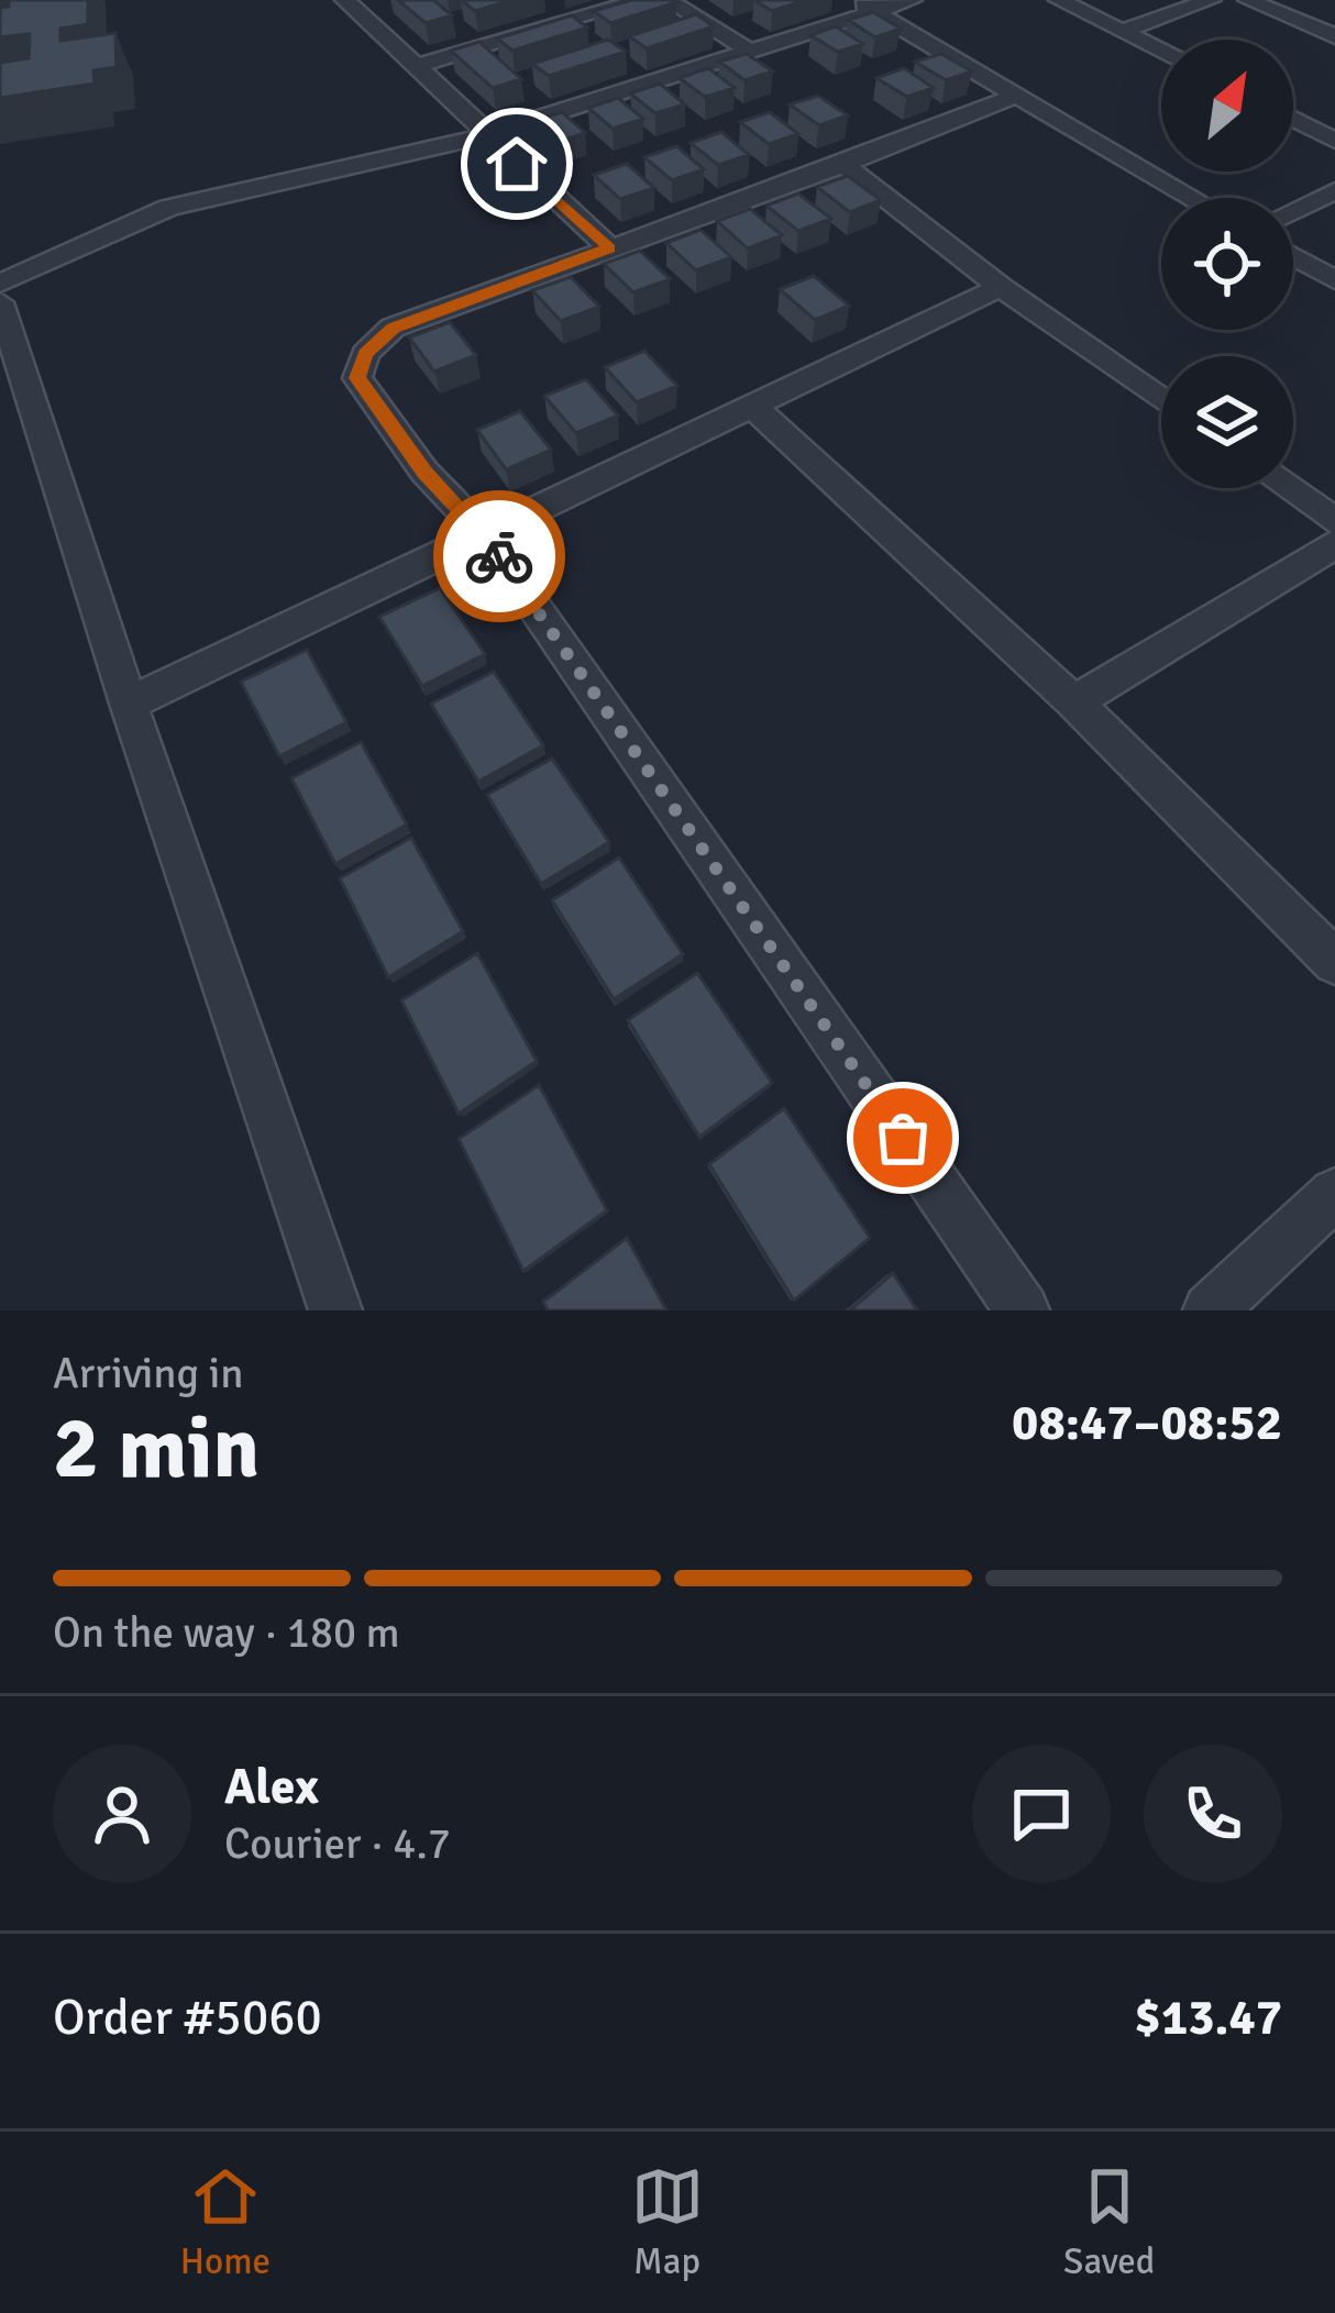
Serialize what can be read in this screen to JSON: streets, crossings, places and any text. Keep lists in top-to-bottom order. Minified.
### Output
{"north":"top right","page":{"heading":["2 min","Arriving in","08:47–08:52"],"panel":["Alex","Courier · 4.7","Order #5060","$13.47"],"bar":"On the way · 180 m","tabs":["Home","Map","Saved"]}}
